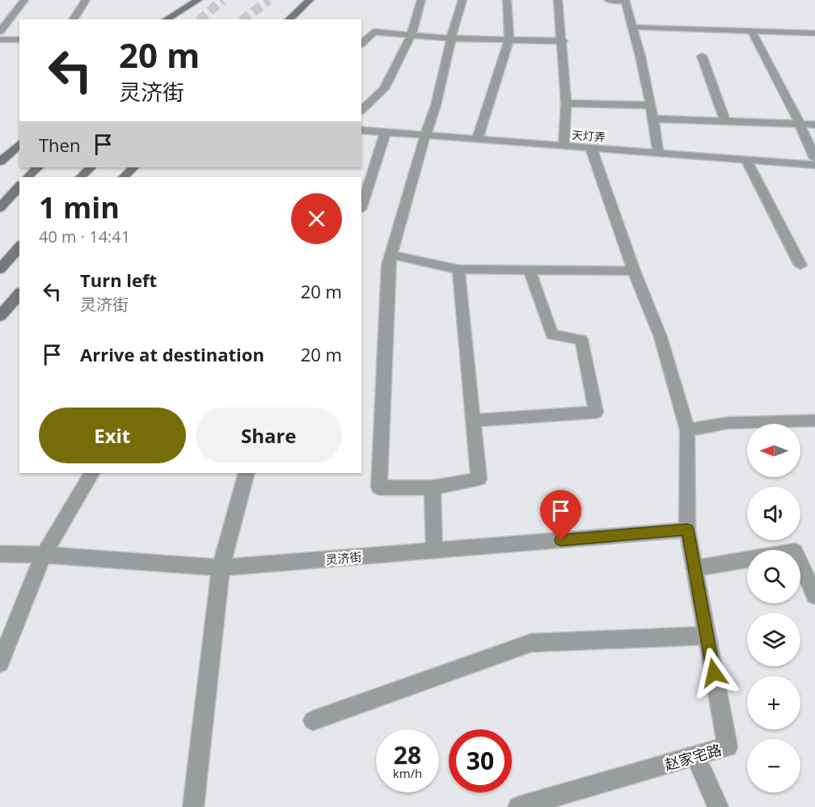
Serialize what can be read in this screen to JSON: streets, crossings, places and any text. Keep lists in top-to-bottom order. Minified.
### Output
{"streets":{"street":["天灯弄","灵济街","赵家宅路"]},"crossings":[["天灯弄","赵家宅路"],["灵济街","赵家宅路"]],"north":"left","page":{"turn":["20 m","灵济街"],"then":"Then","heading":["1 min","40 m · 14:41"],"list":[{"name":"Turn left","note":"灵济街","value":"20 m"},{"name":"Arrive at destination","value":"20 m"}],"buttons":["Exit","Share"],"map_buttons":["+","−"],"speed":"28 km/h","limit":"30"}}
